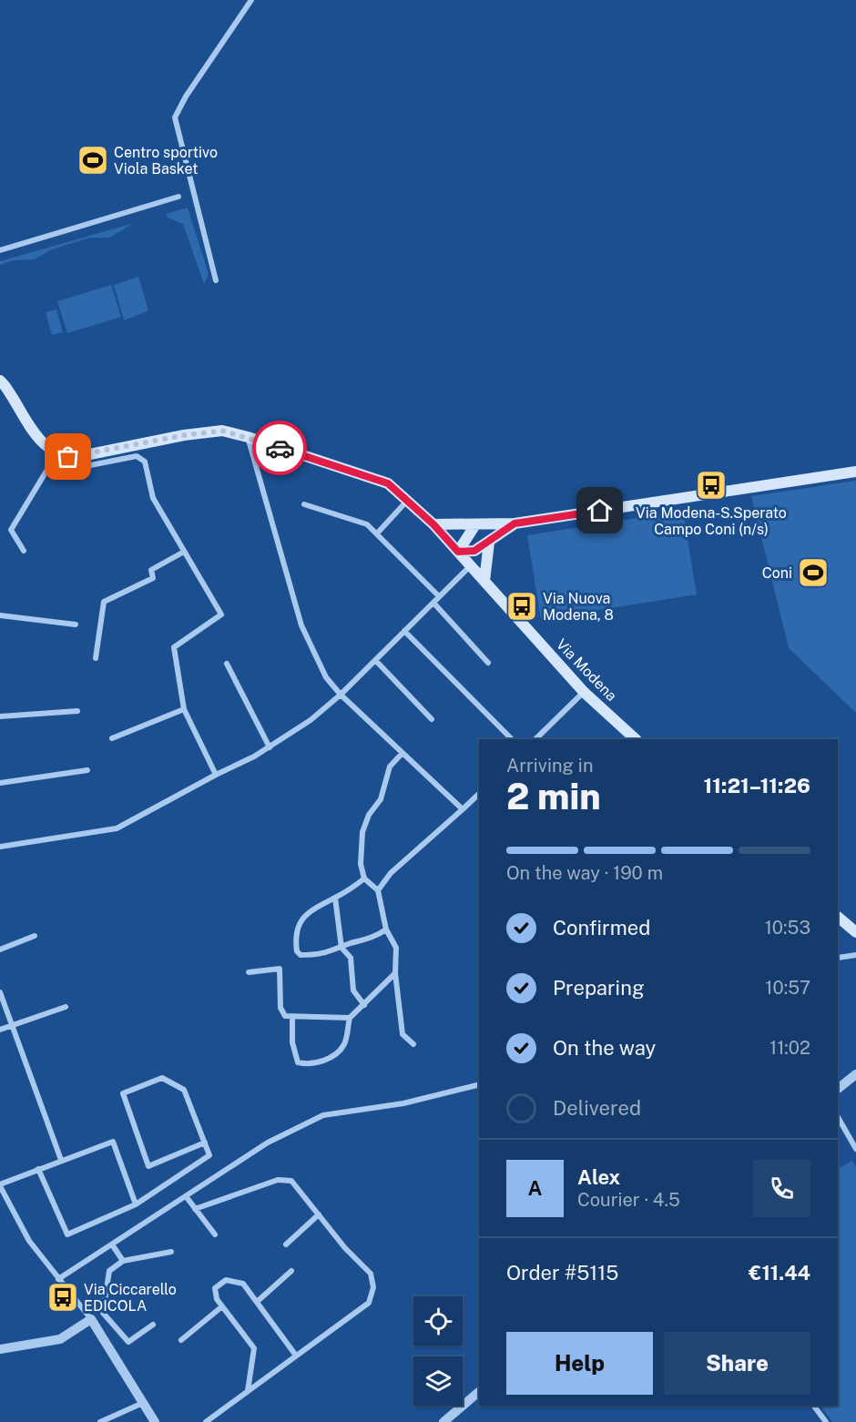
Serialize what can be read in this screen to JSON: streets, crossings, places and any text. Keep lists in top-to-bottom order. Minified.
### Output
{"streets":{"main road":["Via Modena"]},"places":{"sports":["Centro sportivo Viola Basket","Coni"],"bus stop":["Via Modena-S.Sperato Campo Coni (n/s)","Via Nuova Modena, 8","Via Ciccarello EDICOLA"]},"page":{"heading":["2 min","Arriving in","11:21–11:26"],"panel":["Alex","Courier · 4.5","Order #5115","€11.44"],"bar":"On the way · 190 m","list":[["Confirmed","10:53"],["Preparing","10:57"],["On the way","11:02"],"Delivered"],"round":"A","buttons":["Help","Share"]}}
